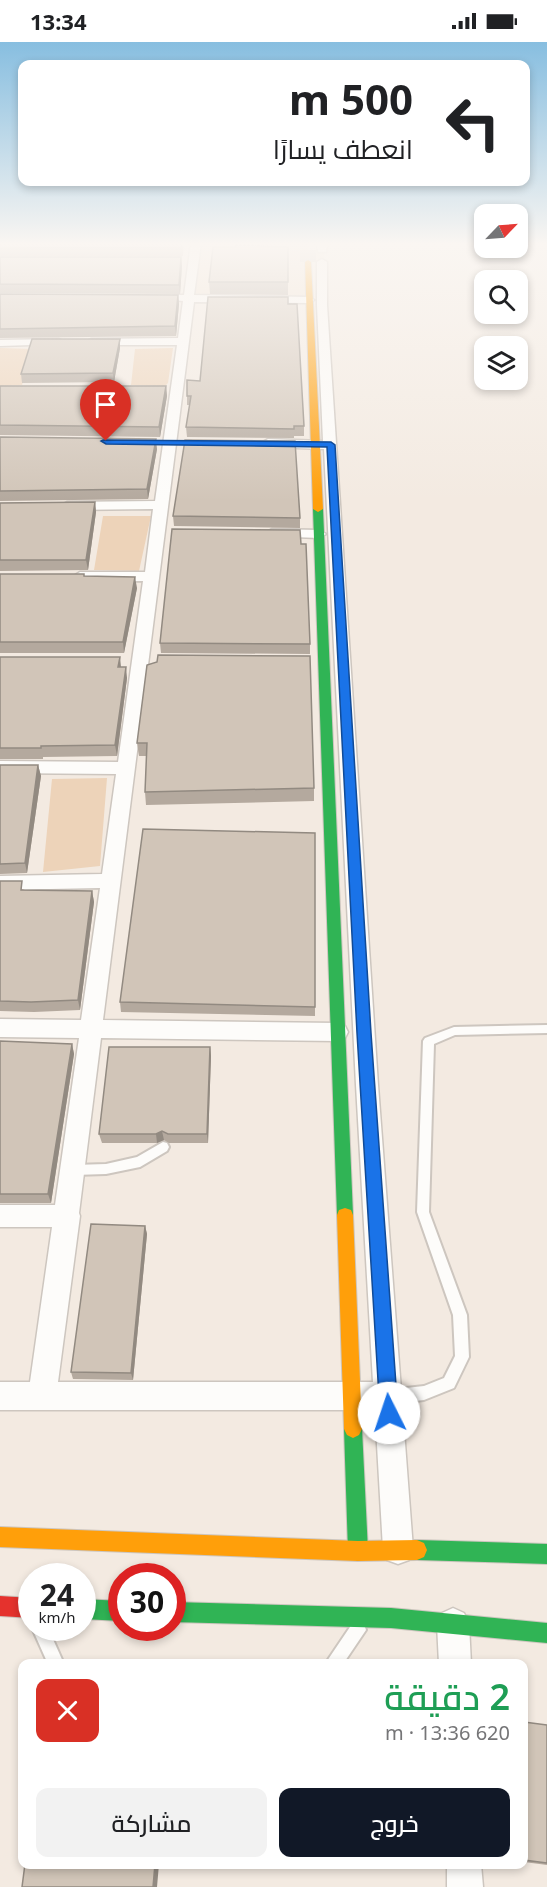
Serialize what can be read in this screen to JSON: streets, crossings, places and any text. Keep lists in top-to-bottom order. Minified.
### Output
{"north":"top right","page":{"status":"13:34","turn":["500 m","انعطف يسارًا"],"speed":"24 km/h","limit":"30","heading":["2 دقيقة","620 m · 13:36"],"buttons":["خروج","مشاركة"]}}
